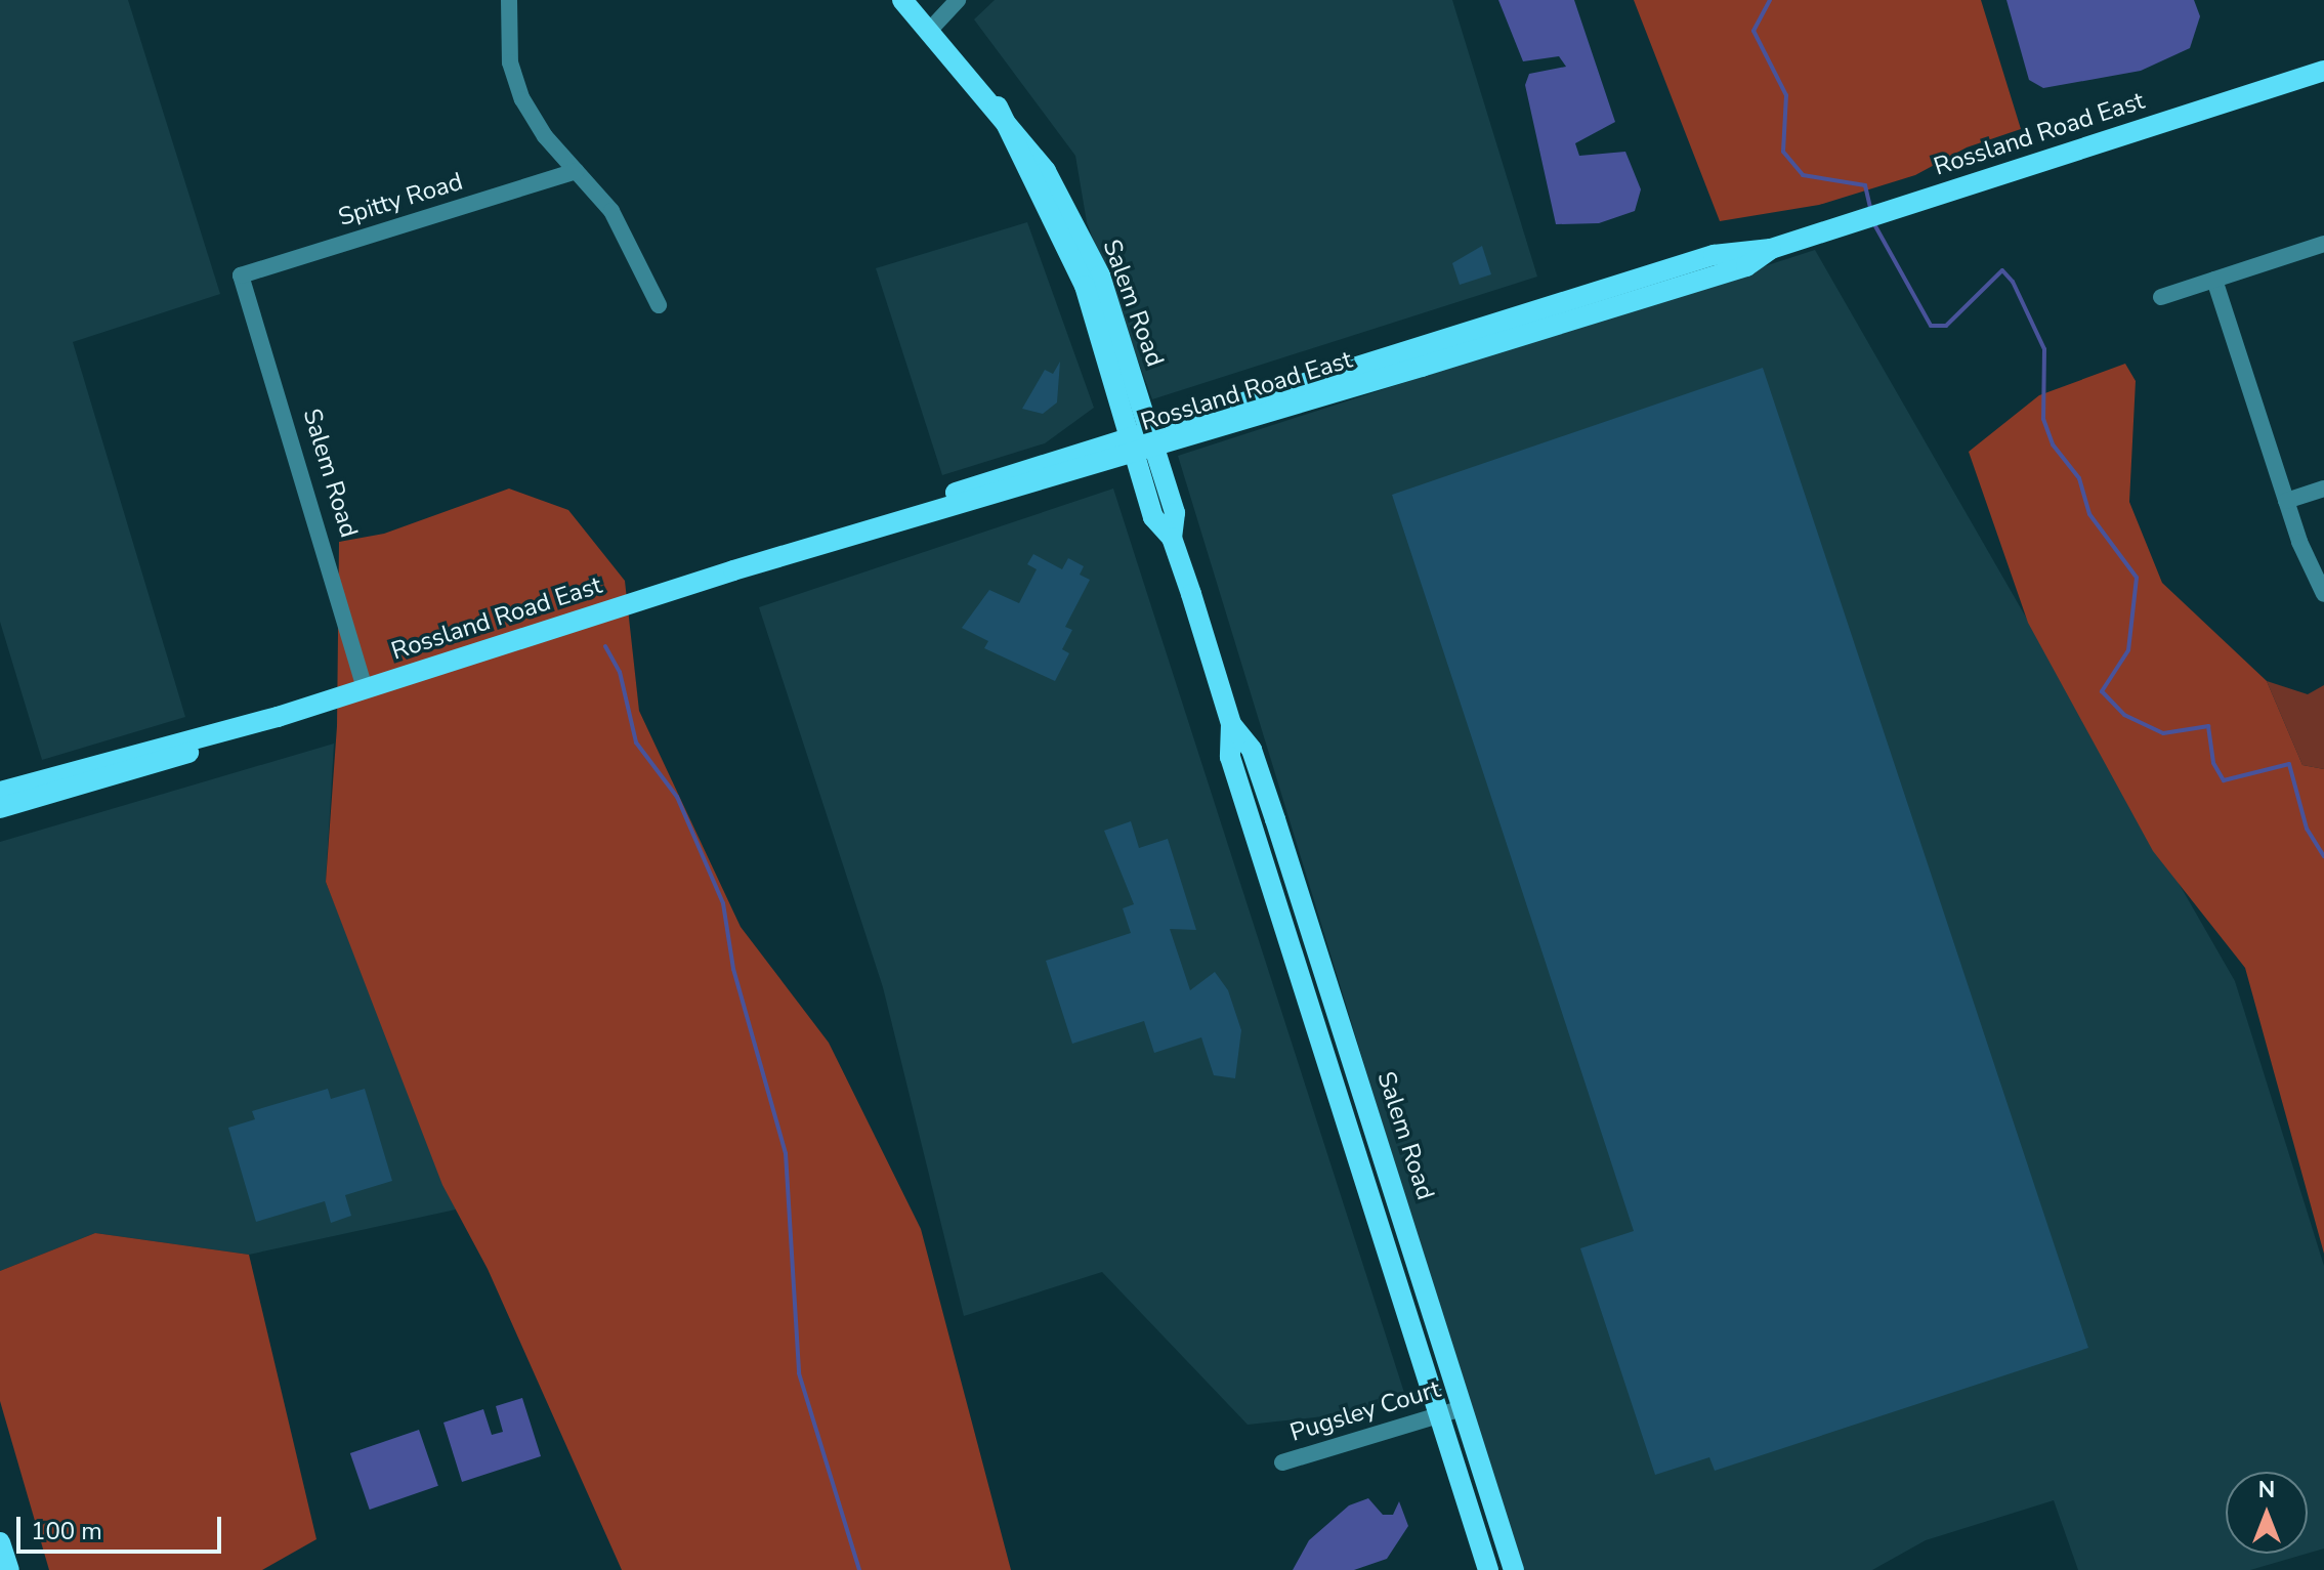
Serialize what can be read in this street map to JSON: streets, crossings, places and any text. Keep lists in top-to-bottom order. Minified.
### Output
{"streets":{"main road":["Rossland Road East","Salem Road"],"street":["Spitty Road","Pugsley Court"]},"crossings":[["Rossland Road East","Salem Road"],["Spitty Road","Salem Road"],["Salem Road","Pugsley Court"]],"scale_bar":"100 m","north":"top"}
